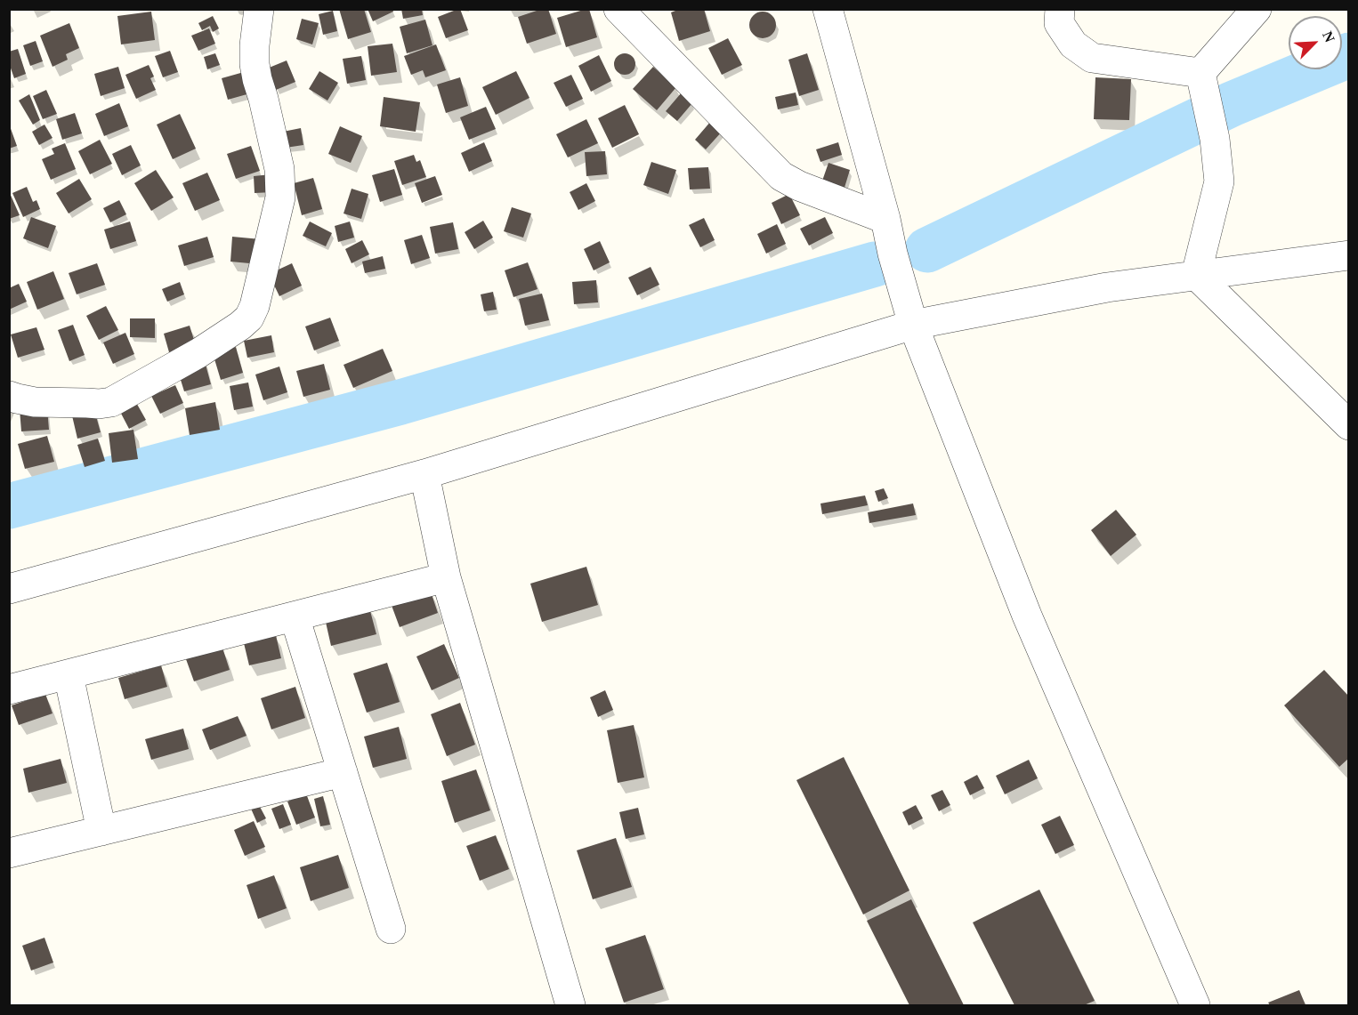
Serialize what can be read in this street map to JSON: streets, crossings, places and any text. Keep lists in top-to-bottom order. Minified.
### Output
{"north":"top right"}
